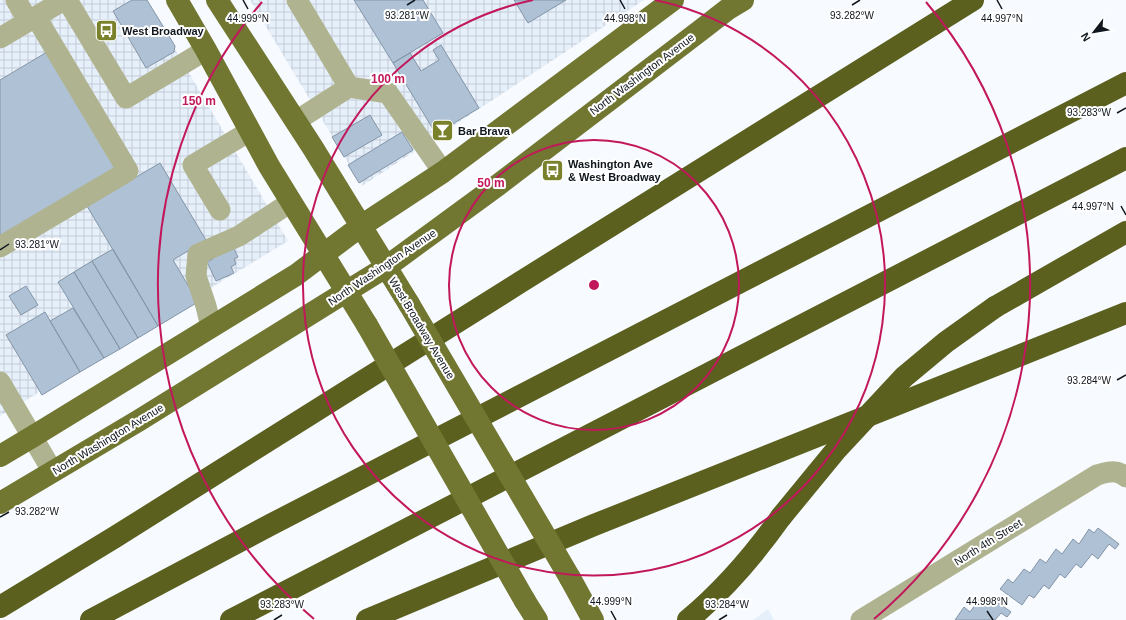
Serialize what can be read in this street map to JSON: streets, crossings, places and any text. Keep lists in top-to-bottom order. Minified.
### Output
{"streets":{"main road":["North Washington Avenue","West Broadway Avenue"],"street":["North 4th Street"]},"crossings":[["North Washington Avenue","West Broadway Avenue"]],"places":{"bus stop":["West Broadway","Washington Ave & West Broadway"],"bar":["Bar Brava"]},"north":"bottom left","coordinates":["93.281°W","93.282°W","44.997°N","44.999°N","44.998°N","93.283°W","93.284°W"],"rings":["100 m","150 m","50 m"]}
